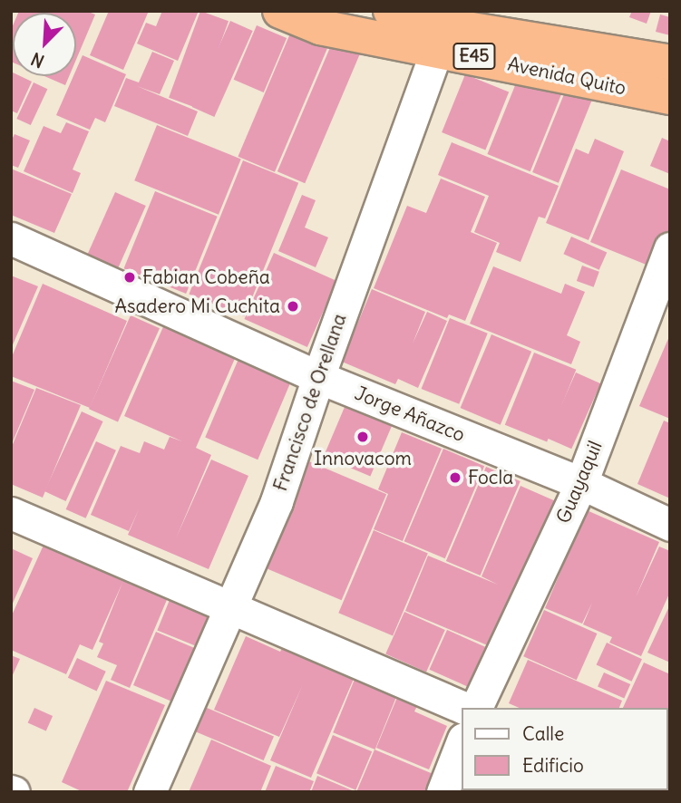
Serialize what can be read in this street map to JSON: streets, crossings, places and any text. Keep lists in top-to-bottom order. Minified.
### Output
{"streets":{"highway":["E45","Avenida Quito"],"street":["Francisco de Orellana","Jorge Añazco","Guayaquil"]},"crossings":[["Avenida Quito","Francisco de Orellana"],["Francisco de Orellana","Jorge Añazco"],["Jorge Añazco","Guayaquil"]],"places":["Fabian Cobeña","Asadero Mi Cuchita","Innovacom","Focla"],"legend":["Calle","Edificio"],"north":"bottom left"}
